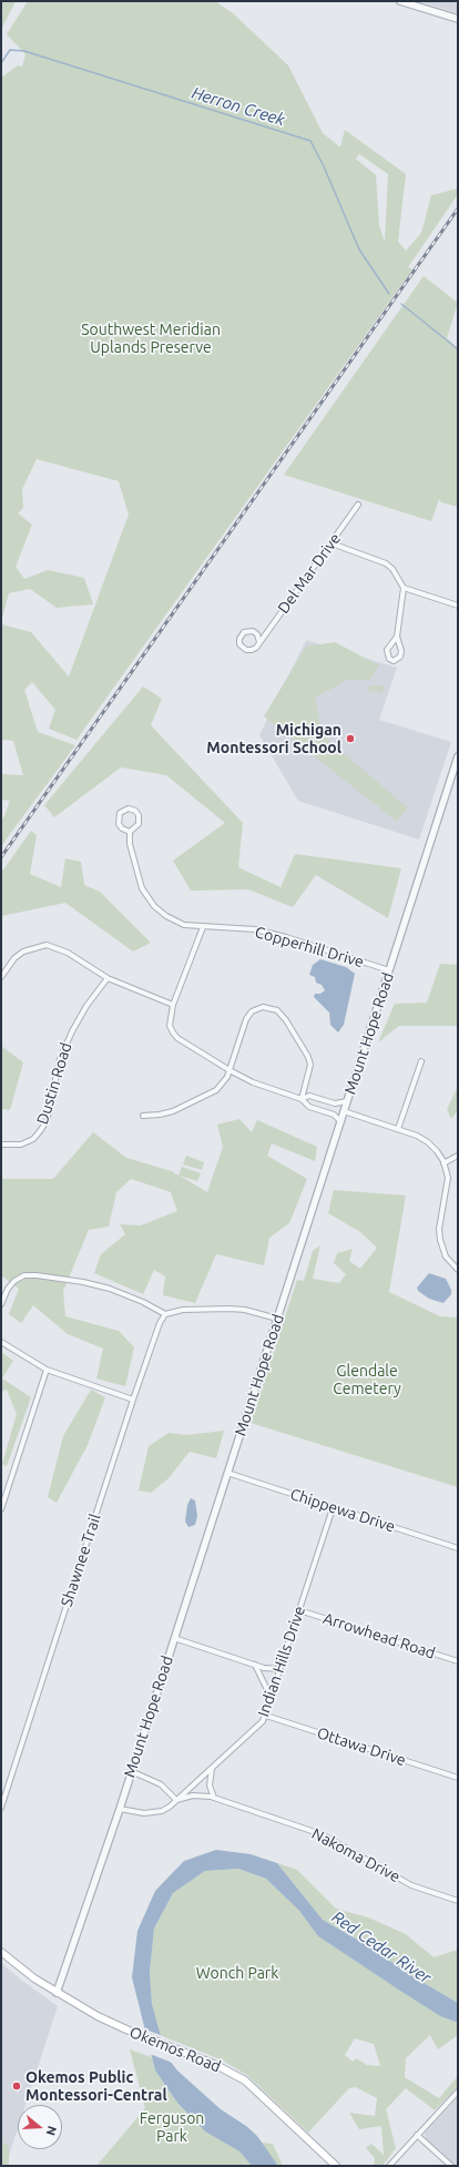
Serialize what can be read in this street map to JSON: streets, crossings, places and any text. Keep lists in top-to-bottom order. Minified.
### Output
{"streets":{"main road":["Okemos Road"],"street":["Del Mar Drive","Copperhill Drive","Mount Hope Road","Dustin Road","Chippewa Drive","Shawnee Trail","Arrowhead Road","Indian Hills Drive","Ottawa Drive","Nakoma Drive"]},"crossings":[["Copperhill Drive","Mount Hope Road"],["Mount Hope Road","Chippewa Drive"],["Mount Hope Road","Indian Hills Drive"],["Mount Hope Road","Okemos Road"],["Chippewa Drive","Indian Hills Drive"],["Arrowhead Road","Indian Hills Drive"],["Indian Hills Drive","Ottawa Drive"],["Indian Hills Drive","Nakoma Drive"]],"water":["Herron Creek","Red Cedar River"],"parks":["Southwest Meridian Uplands Preserve","Glendale Cemetery","Wonch Park","Ferguson Park"],"places":["Michigan Montessori School","Okemos Public Montessori-Central"],"north":"right"}
